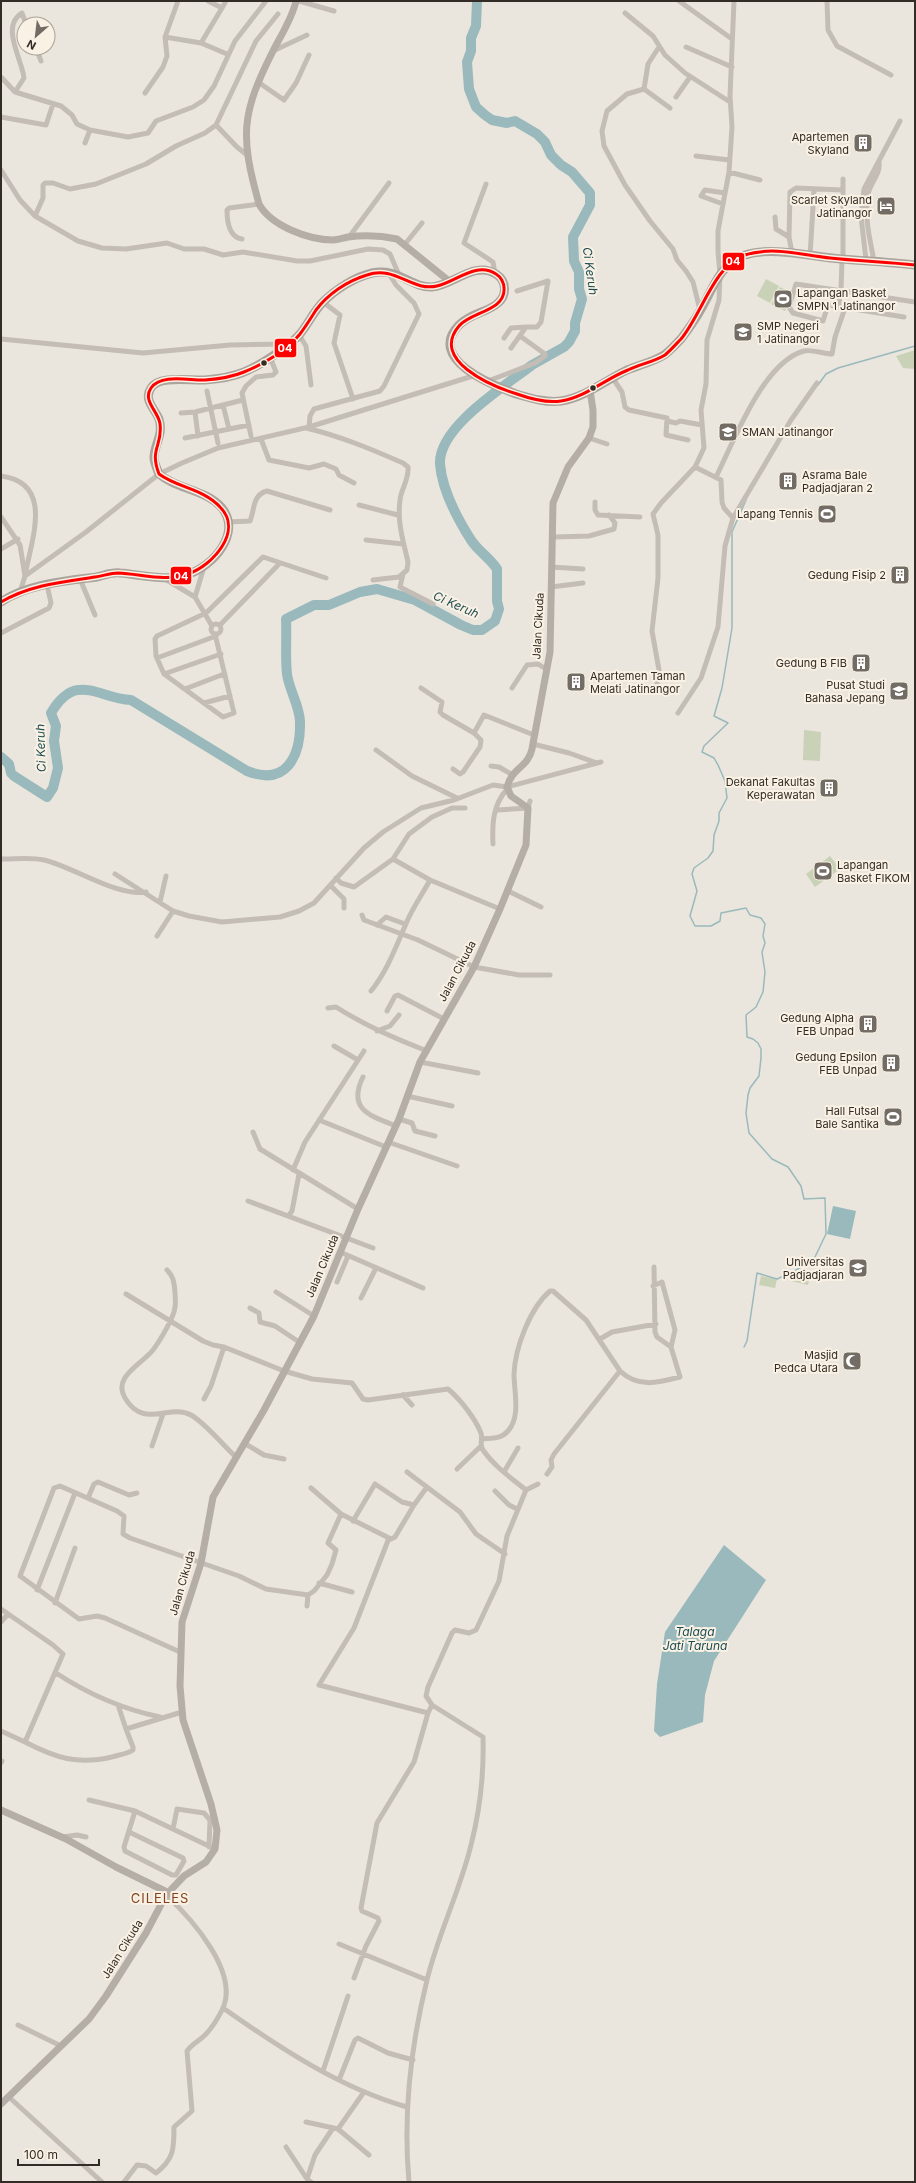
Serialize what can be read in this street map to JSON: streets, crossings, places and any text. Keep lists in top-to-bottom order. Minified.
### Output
{"streets":{"street":["Jalan Cikuda"]},"districts":["CILELES"],"water":["Ci Keruh","Talaga Jati Taruna"],"places":{"building":["Apartemen Skyland","Asrama Bale Padjadjaran 2","Gedung Fisip 2","Gedung B FIB","Apartemen Taman Melati Jatinangor","Dekanat Fakultas Keperawatan","Gedung Alpha FEB Unpad","Gedung Epsilon FEB Unpad"],"hotel":["Scarlet Skyland Jatinangor"],"sports":["Lapangan Basket SMPN 1 Jatinangor","Lapang Tennis","Lapangan Basket FIKOM","Hall Futsal Bale Santika"],"school or university":["SMP Negeri 1 Jatinangor","SMAN Jatinangor","Pusat Studi Bahasa Jepang","Universitas Padjadjaran"],"mosque":["Masjid Pedca Utara"]},"lines":["transit line 04"],"scale_bar":"100 m","north":"bottom left"}
